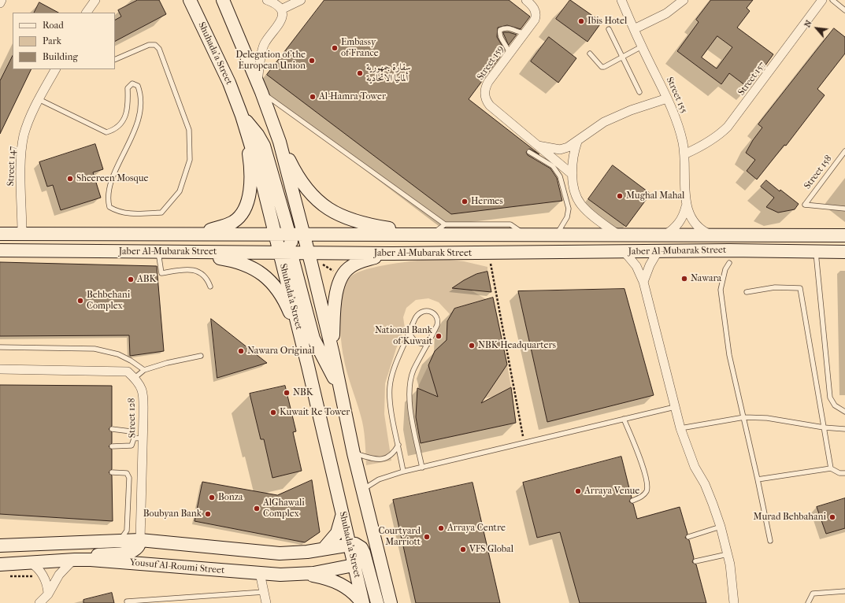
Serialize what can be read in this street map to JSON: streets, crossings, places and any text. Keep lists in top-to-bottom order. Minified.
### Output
{"streets":{"main road":["Shuhada'a Street","Jaber Al-Mubarak Street","Yousuf Al-Roumi Street"],"street":["Street 159","Street 157","Street 155","Street 147","Street 128"],"lane":["Street 158"]},"crossings":[["Shuhada'a Street","Jaber Al-Mubarak Street"],["Shuhada'a Street","Yousuf Al-Roumi Street"],["Street 159","Street 155"],["Street 157","Street 155"],["Street 155","Jaber Al-Mubarak Street"],["Street 147","Jaber Al-Mubarak Street"]],"places":["Ibis Hotel","Embassy of France","Delegation of the European Union","سفارة جمهورية ألمانيا الاتحادية","Al-Hamra Tower","Sheereen Mosque","Mughal Mahal","Hermes","Nawara","ABK","Behbehani Complex","National Bank of Kuwait","NBK Headquarters","Nawara Original","NBK","Kuwait Re Tower","Arraya Venue","Bonza","AlGhawali Complex","Boubyan Bank","Murad Behbahani","Arraya Centre","Courtyard Marriott","VFS Global"],"legend":["Road","Park","Building"],"north":"top left"}
